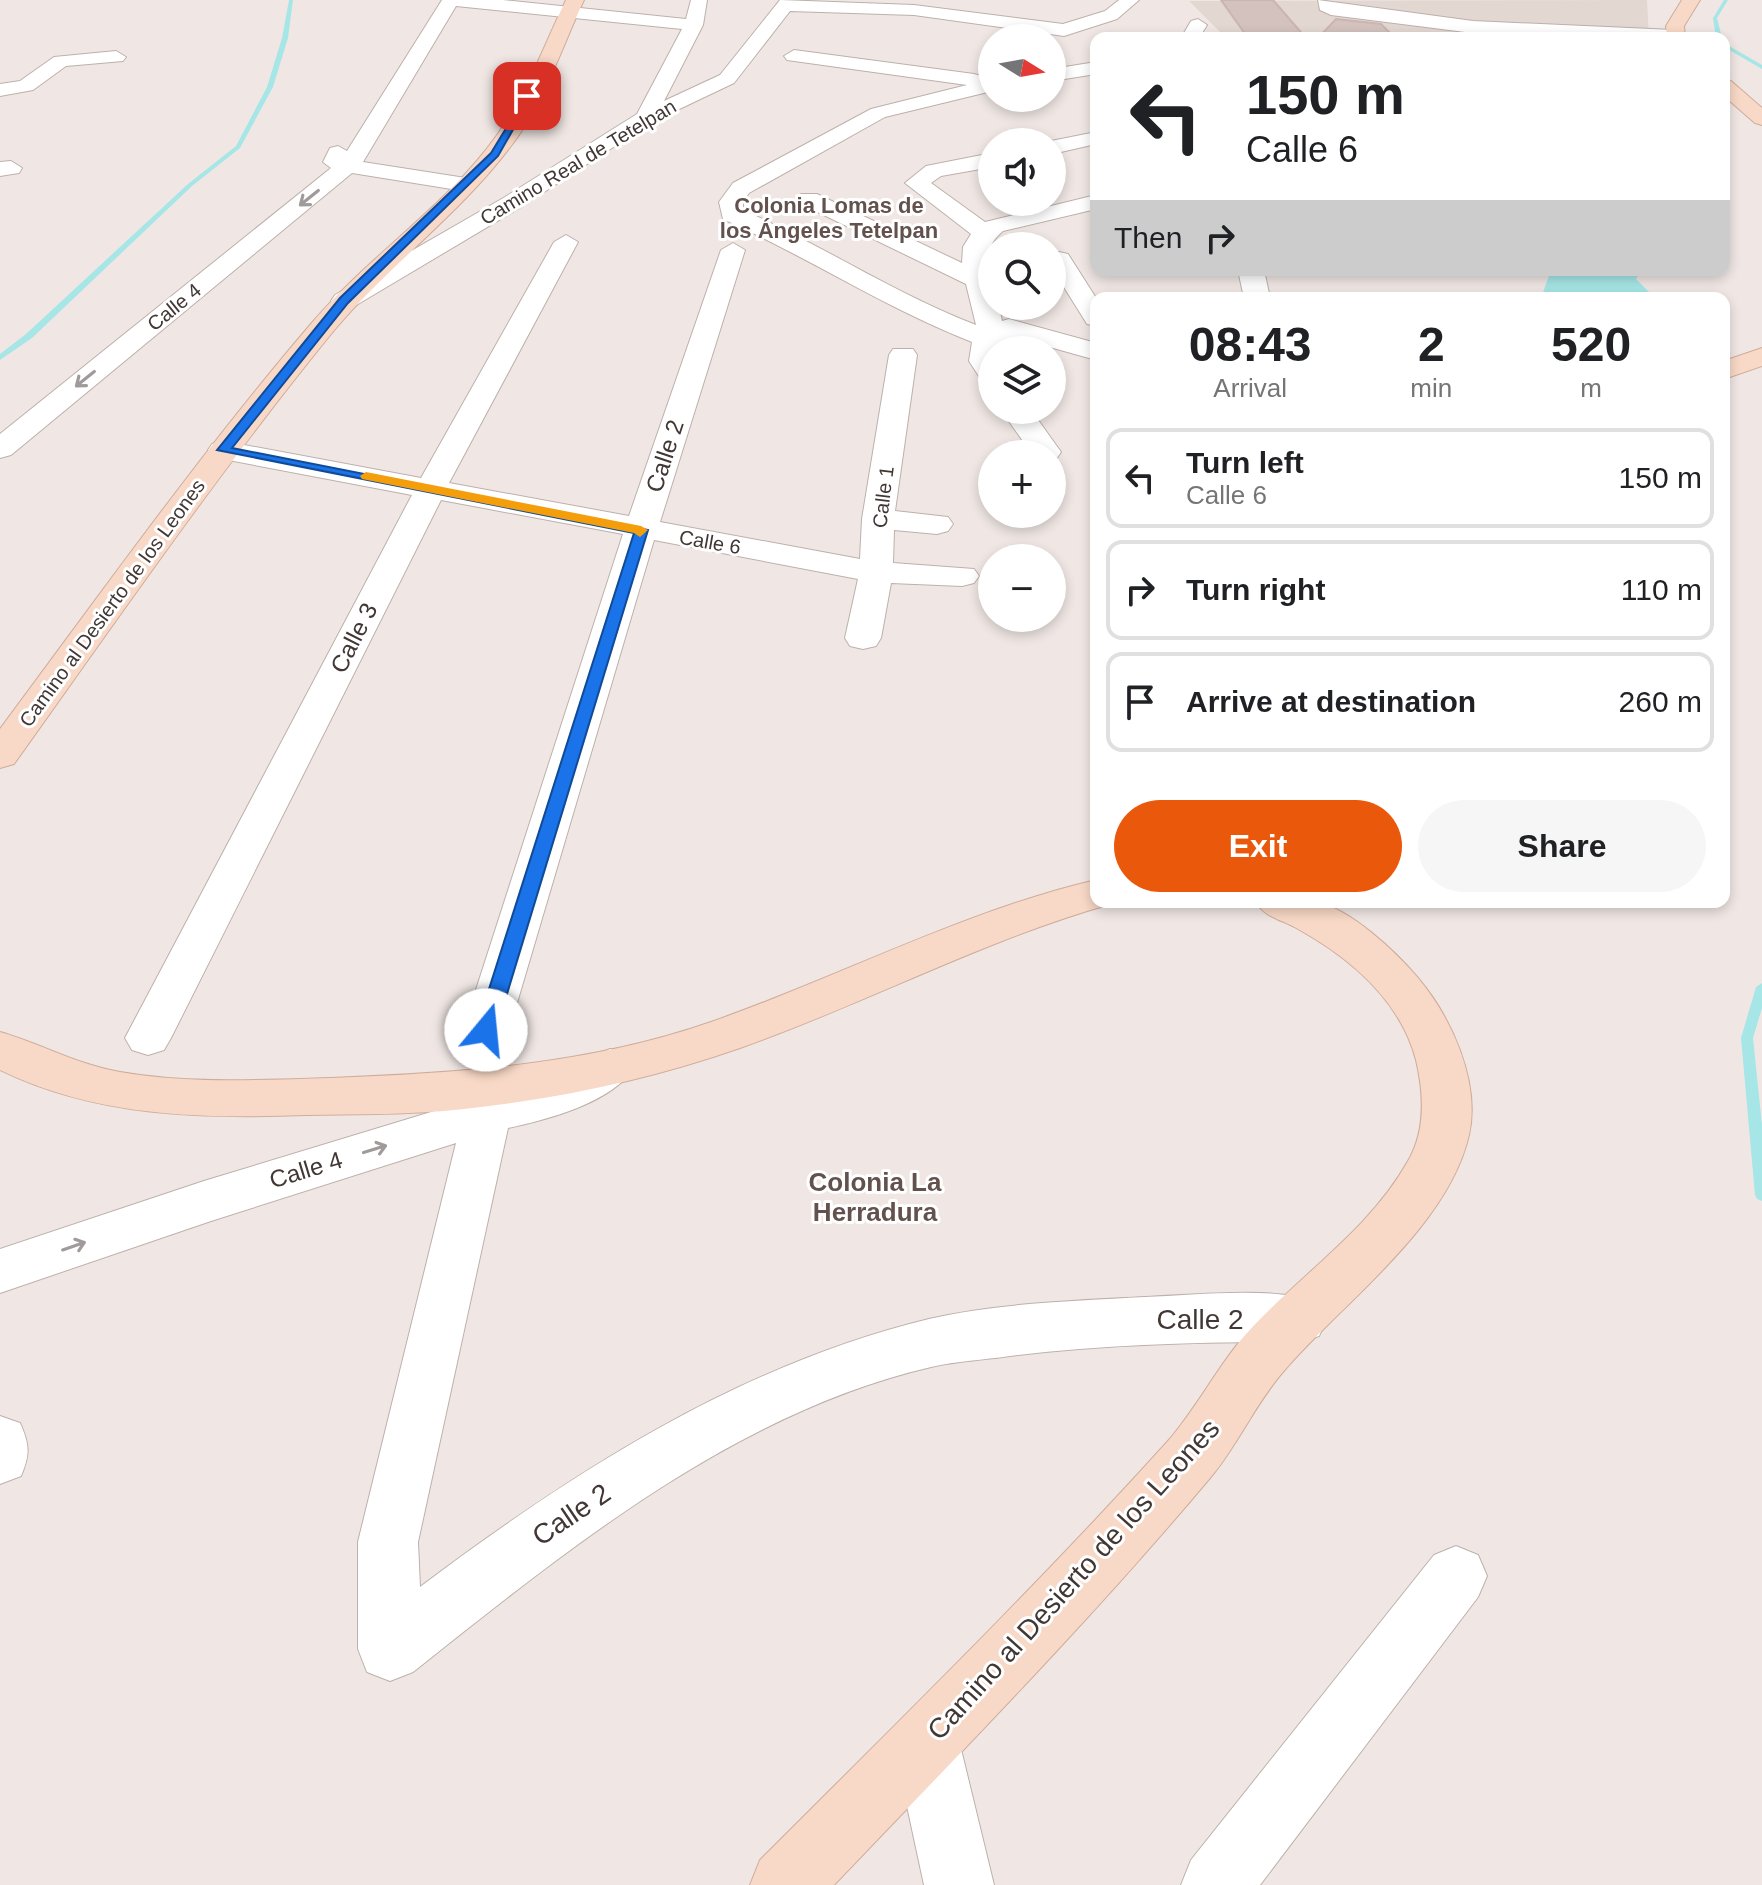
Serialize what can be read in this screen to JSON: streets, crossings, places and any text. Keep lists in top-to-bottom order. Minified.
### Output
{"streets":{"main road":["Camino al Desierto de los Leones"],"street":["Camino Real de Tetelpan","Calle 4","Calle 2","Calle 1","Calle 6","Calle 3"]},"crossings":[["Camino Real de Tetelpan","Camino al Desierto de los Leones"],["Calle 4","Calle 2"],["Calle 2","Calle 6"],["Calle 2","Camino al Desierto de los Leones"],["Calle 1","Calle 6"],["Calle 6","Camino al Desierto de los Leones"],["Calle 6","Calle 3"]],"districts":["Colonia Lomas de los Ángeles Tetelpan","Colonia La Herradura"],"north":"right","page":{"map_buttons":["+","−"],"turn":["150 m","Calle 6"],"then":"Then","eta":["08:43","Arrival","2","min","520","m"],"list":[{"name":"Turn left","note":"Calle 6","value":"150 m"},{"name":"Turn right","value":"110 m"},{"name":"Arrive at destination","value":"260 m"}],"buttons":["Exit","Share"]}}
